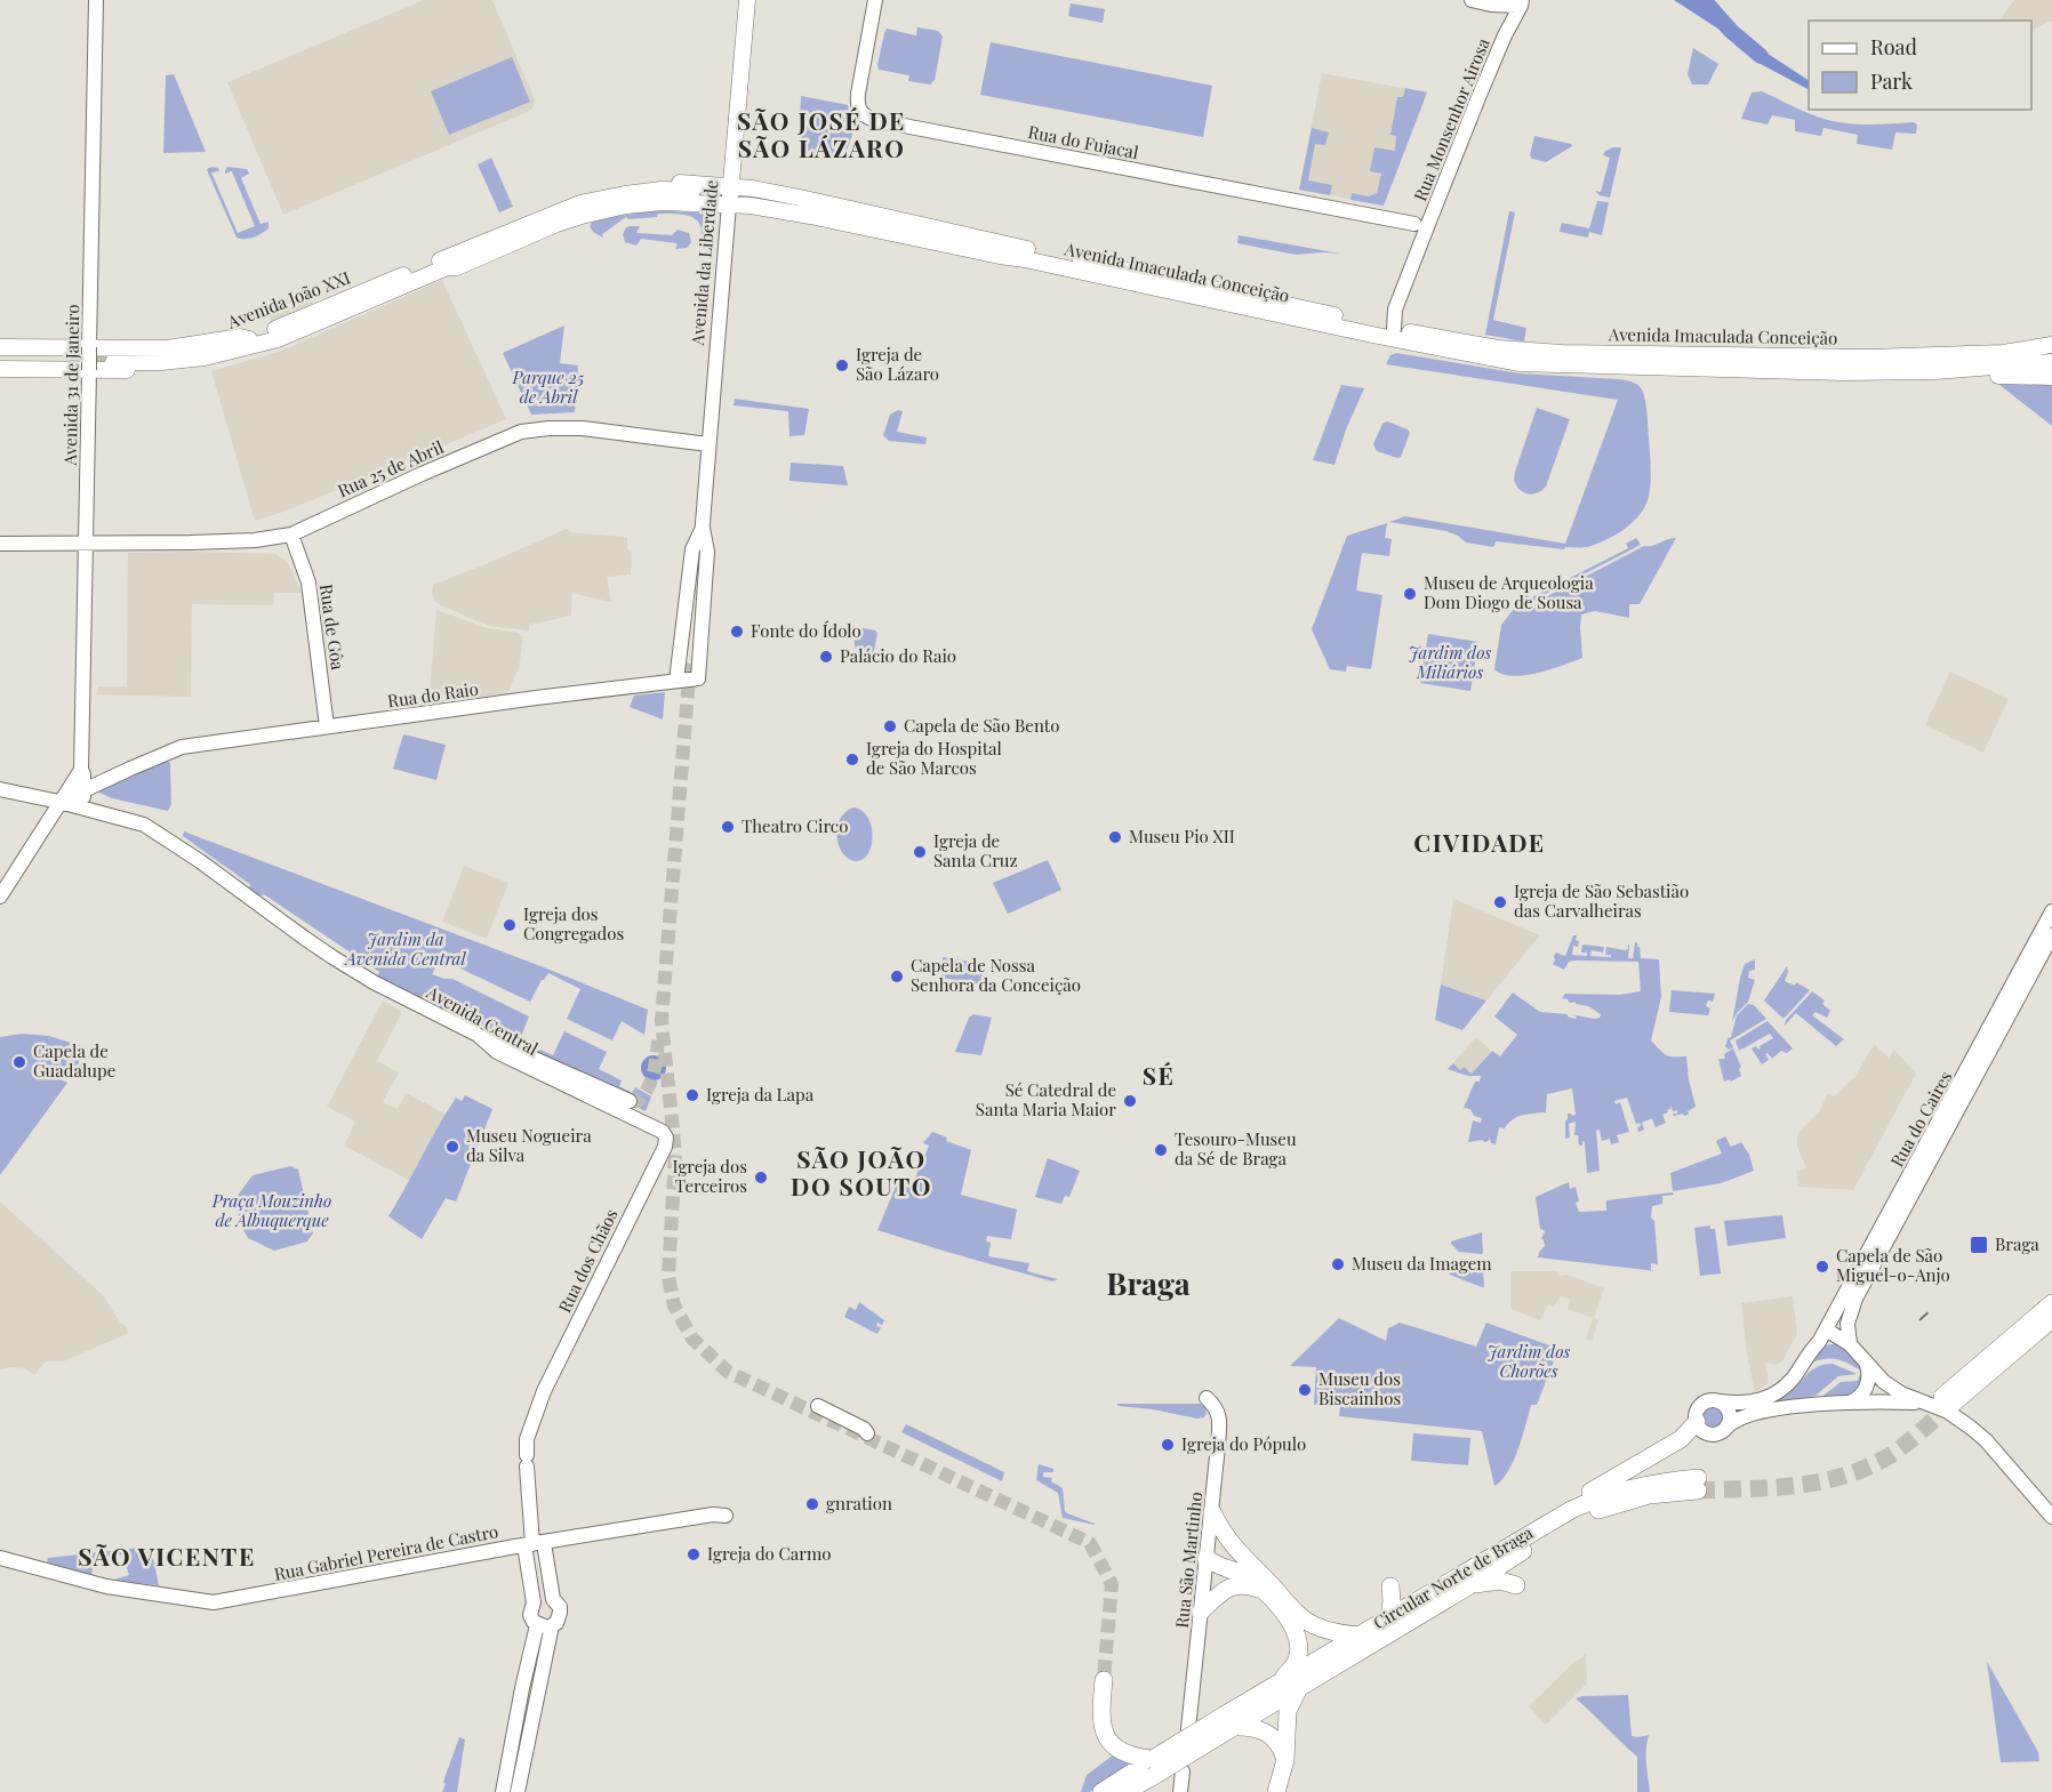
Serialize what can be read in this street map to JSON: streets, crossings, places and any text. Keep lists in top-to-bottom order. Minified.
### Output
{"streets":{"highway":["Circular Norte de Braga"],"main road":["Rua Monsenhor Airosa","Rua do Fujacal","Avenida da Liberdade","Avenida Imaculada Conceição","Avenida João XXI","Avenida 31 de Janeiro","Rua 25 de Abril","Rua de Gôa","Rua do Raio","Avenida Central","Rua do Caires","Rua dos Chãos","Rua Gabriel Pereira de Castro","Rua São Martinho"]},"crossings":[["Avenida da Liberdade","Avenida Imaculada Conceição"],["Avenida da Liberdade","Avenida João XXI"],["Avenida da Liberdade","Rua 25 de Abril"],["Avenida da Liberdade","Rua do Raio"],["Avenida Imaculada Conceição","Avenida João XXI"],["Avenida 31 de Janeiro","Rua 25 de Abril"],["Avenida 31 de Janeiro","Rua do Raio"],["Avenida 31 de Janeiro","Avenida Central"],["Rua 25 de Abril","Rua de Gôa"],["Rua de Gôa","Rua do Raio"],["Rua do Raio","Avenida Central"],["Avenida Central","Rua dos Chãos"],["Rua dos Chãos","Rua Gabriel Pereira de Castro"]],"districts":["SÃO JOSÉ DE SÃO LÁZARO","CIVIDADE","SÉ","SÃO JOÃO DO SOUTO","Braga","SÃO VICENTE"],"parks":["Parque 25 de Abril","Jardim dos Miliários","Jardim da Avenida Central","Praça Mouzinho de Albuquerque","Jardim dos Chorões"],"places":{"other":["Igreja de São Lázaro","Museu de Arqueologia Dom Diogo de Sousa","Fonte do Ídolo","Palácio do Raio","Capela de São Bento","Igreja do Hospital de São Marcos","Theatro Circo","Museu Pio XII","Igreja de Santa Cruz","Igreja de São Sebastião das Carvalheiras","Igreja dos Congregados","Capela de Nossa Senhora da Conceição","Capela de Guadalupe","Igreja da Lapa","Sé Catedral de Santa Maria Maior","Museu Nogueira da Silva","Tesouro-Museu da Sé de Braga","Igreja dos Terceiros","Museu da Imagem","Capela de São Miguel-o-Anjo","Museu dos Biscainhos","Igreja do Pópulo","gnration","Igreja do Carmo"],"transit":["Braga"]},"legend":["Road","Park"]}
